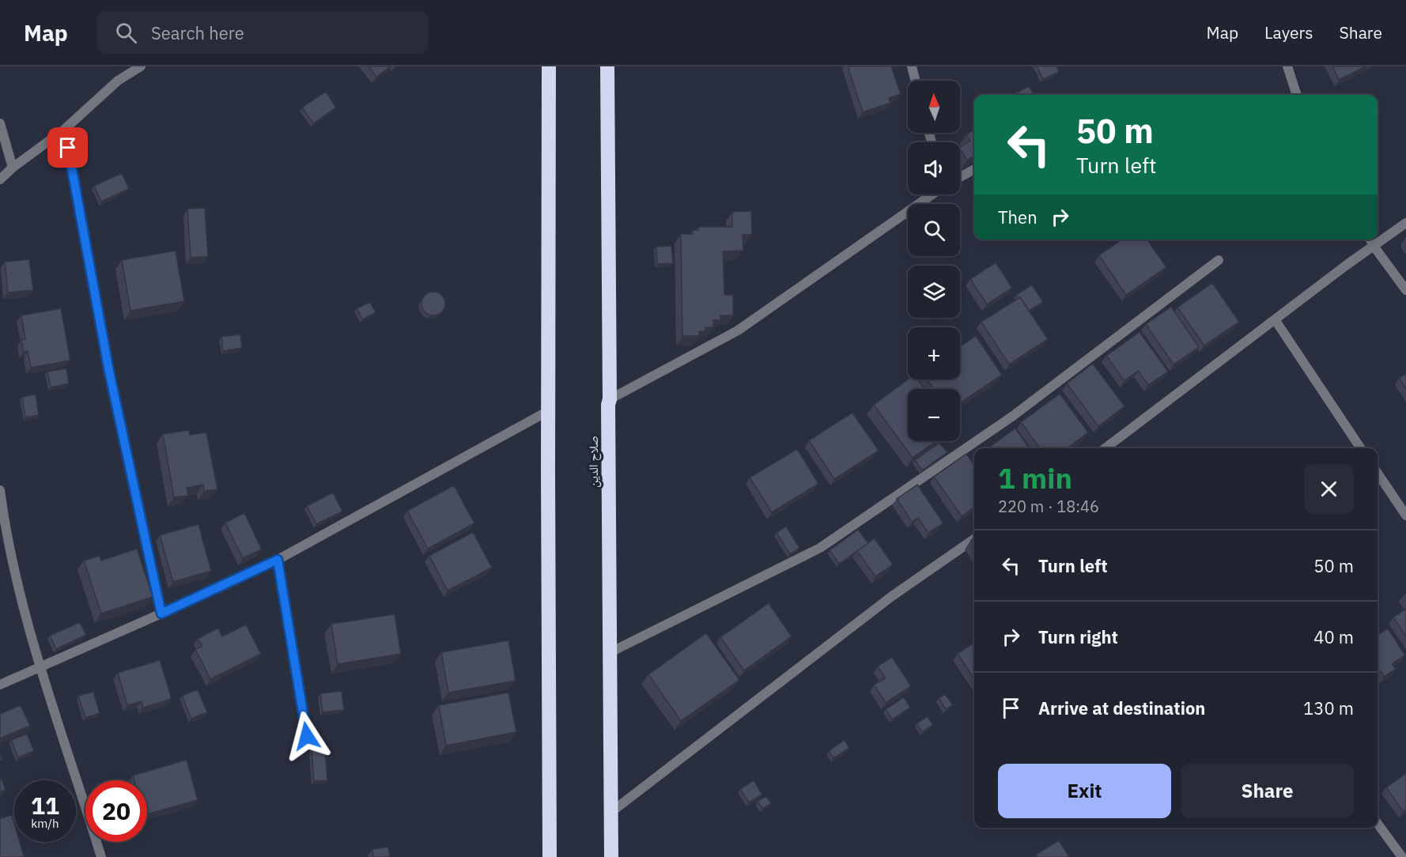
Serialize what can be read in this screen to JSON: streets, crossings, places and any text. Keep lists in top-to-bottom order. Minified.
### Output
{"streets":{"highway":["صلاح الدين"]},"north":"top","page":{"header":"Map","search":"Search here","nav":["Map","Layers","Share"],"map_buttons":["+","−"],"turn":["50 m","Turn left"],"then":"Then","heading":["1 min","220 m · 18:46"],"list":[{"name":"Turn left","value":"50 m"},{"name":"Turn right","value":"40 m"},{"name":"Arrive at destination","value":"130 m"}],"buttons":["Exit","Share"],"speed":"11 km/h","limit":"20"}}
